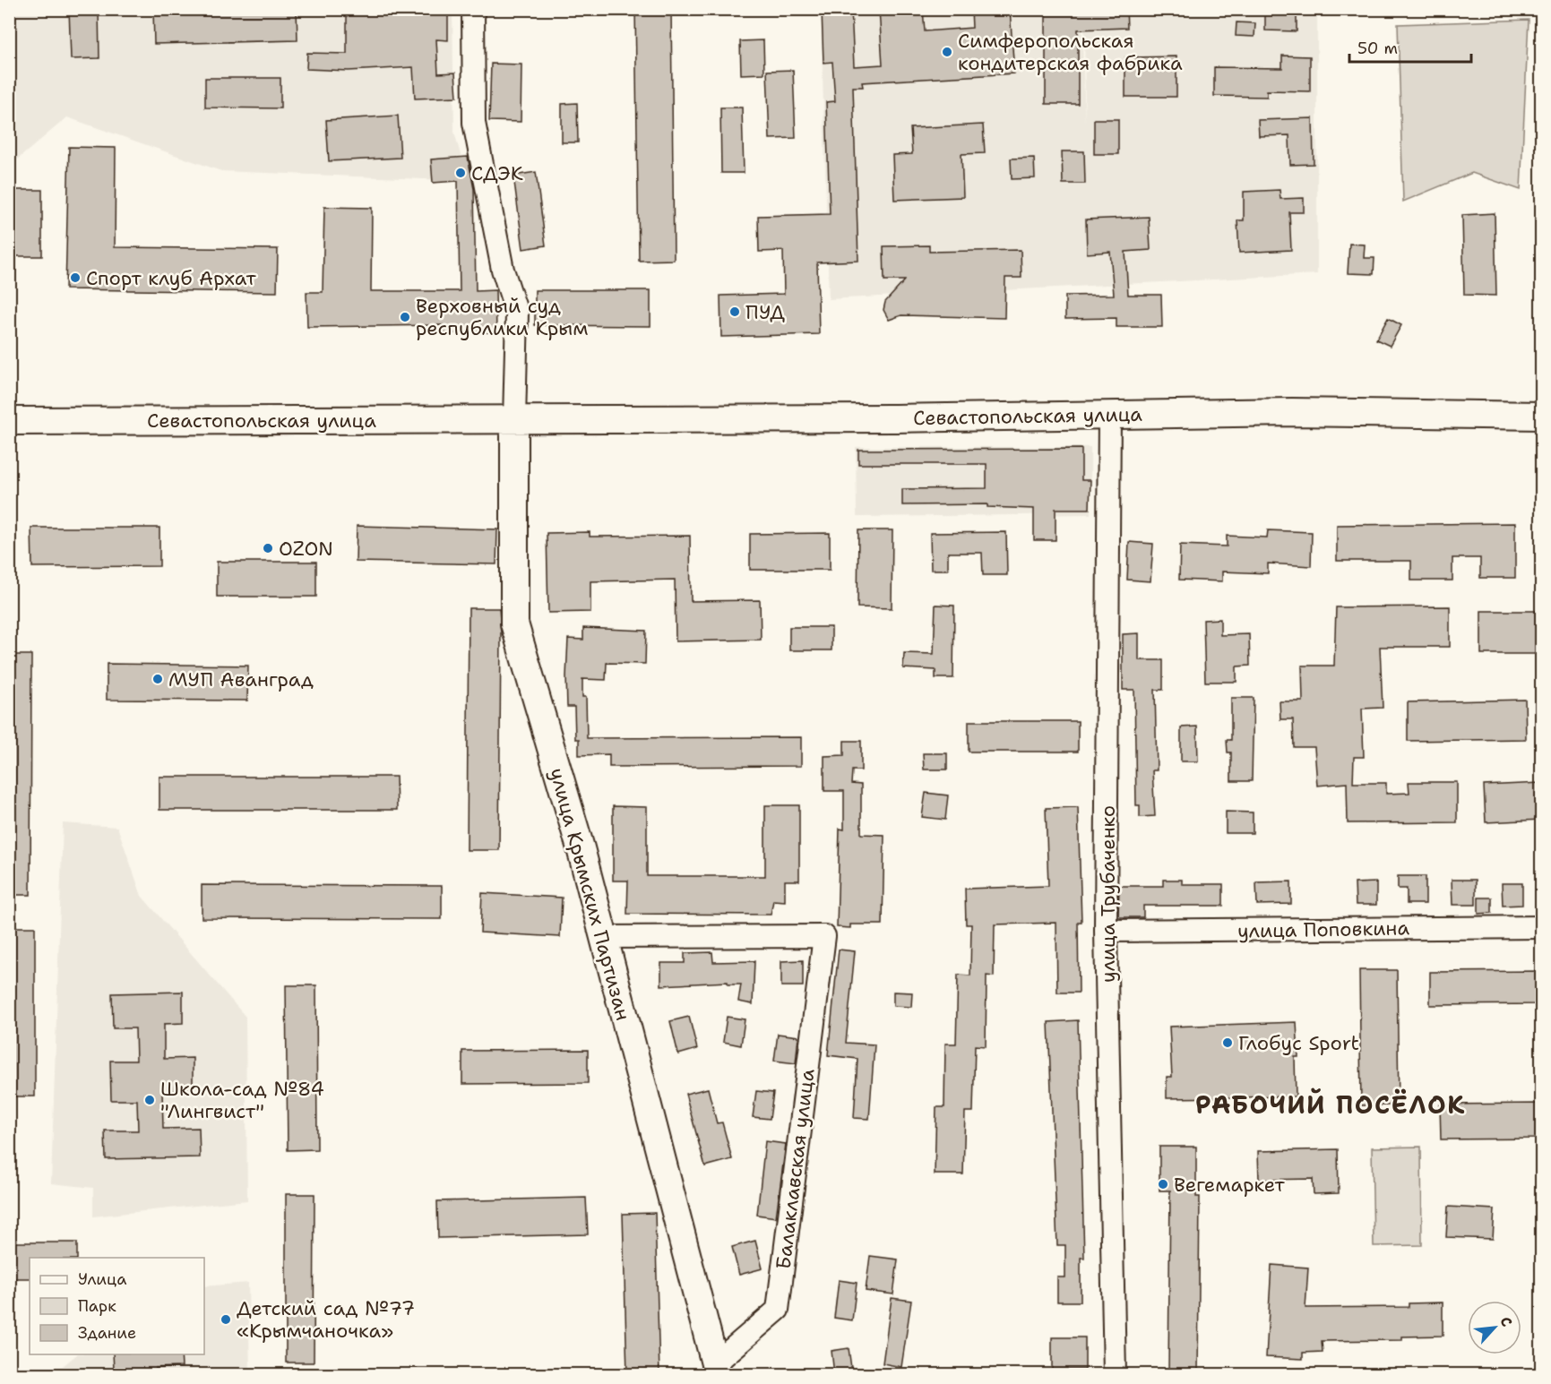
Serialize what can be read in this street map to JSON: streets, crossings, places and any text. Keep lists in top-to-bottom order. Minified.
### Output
{"streets":{"main road":["Севастопольская улица","улица Крымских Партизан"],"street":["улица Трубаченко","улица Поповкина","Балаклавская улица"]},"crossings":[["Севастопольская улица","улица Крымских Партизан"],["Севастопольская улица","улица Трубаченко"],["улица Крымских Партизан","Балаклавская улица"],["улица Трубаченко","улица Поповкина"]],"districts":["РАБОЧИЙ ПОСЁЛОК"],"places":["Симферопольская кондитерская фабрика","СДЭК","Спорт клуб Архат","ПУД","Верховный суд республики Крым","OZON","МУП Аванград","Глобус Sport","Школа-сад №84 \"Лингвист\"","Вегемаркет","Детский сад №77 «Крымчаночка»"],"legend":["Улица","Парк","Здание"],"scale_bar":"50 m","north":"top right"}
